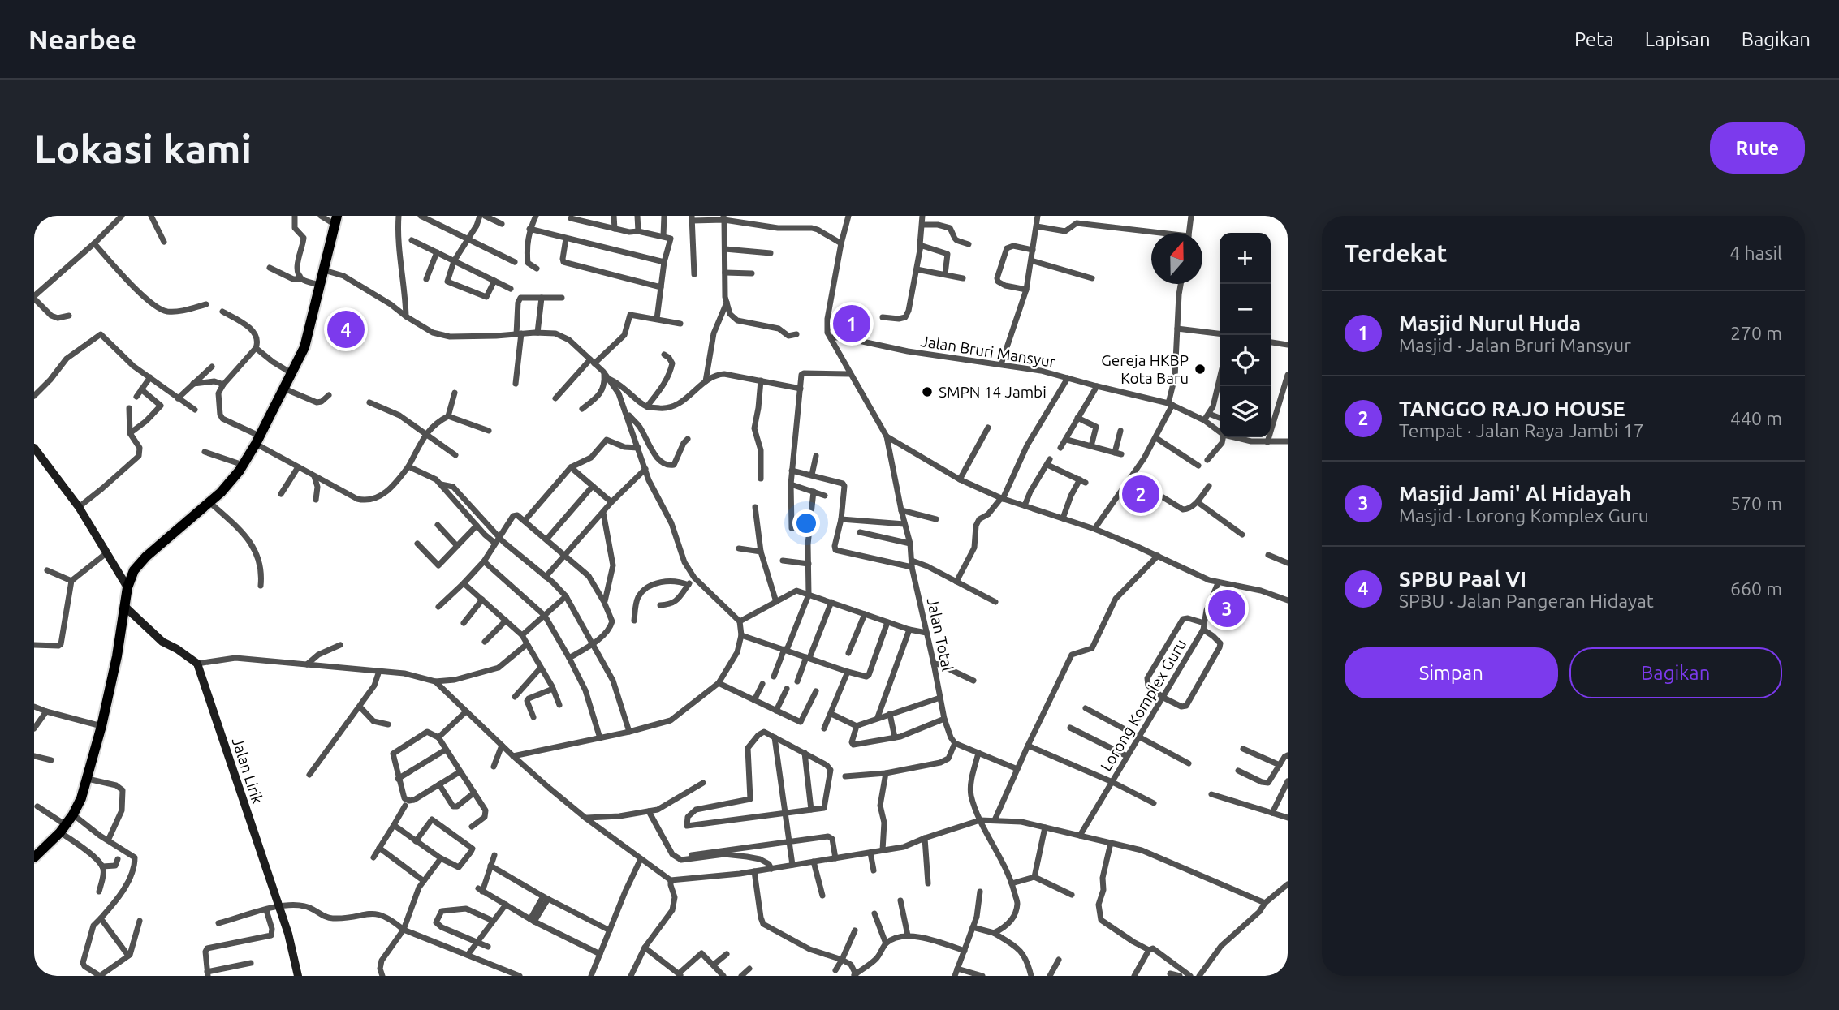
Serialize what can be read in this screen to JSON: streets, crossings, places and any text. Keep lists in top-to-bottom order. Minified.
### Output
{"streets":{"main road":["Jalan Lirik"],"street":["Jalan Bruri Mansyur","Jalan Total","Lorong Komplex Guru"]},"places":["Gereja HKBP Kota Baru","SMPN 14 Jambi"],"north":"top","page":{"header":"Nearbee","nav":["Peta","Lapisan","Bagikan"],"buttons":["Rute",["Simpan","Bagikan"]],"title":"Lokasi kami","heading":["Terdekat","4 hasil"],"map_buttons":["+","−"],"list":[{"mark":"1","name":"Masjid Nurul Huda","note":"Masjid · Jalan Bruri Mansyur","value":"270 m"},{"mark":"2","name":"TANGGO RAJO HOUSE","note":"Tempat · Jalan Raya Jambi 17","value":"440 m"},{"mark":"3","name":"Masjid Jami' Al Hidayah","note":"Masjid · Lorong Komplex Guru","value":"570 m"},{"mark":"4","name":"SPBU Paal VI","note":"SPBU · Jalan Pangeran Hidayat","value":"660 m"}],"pins":["1","4","2","3"]}}
